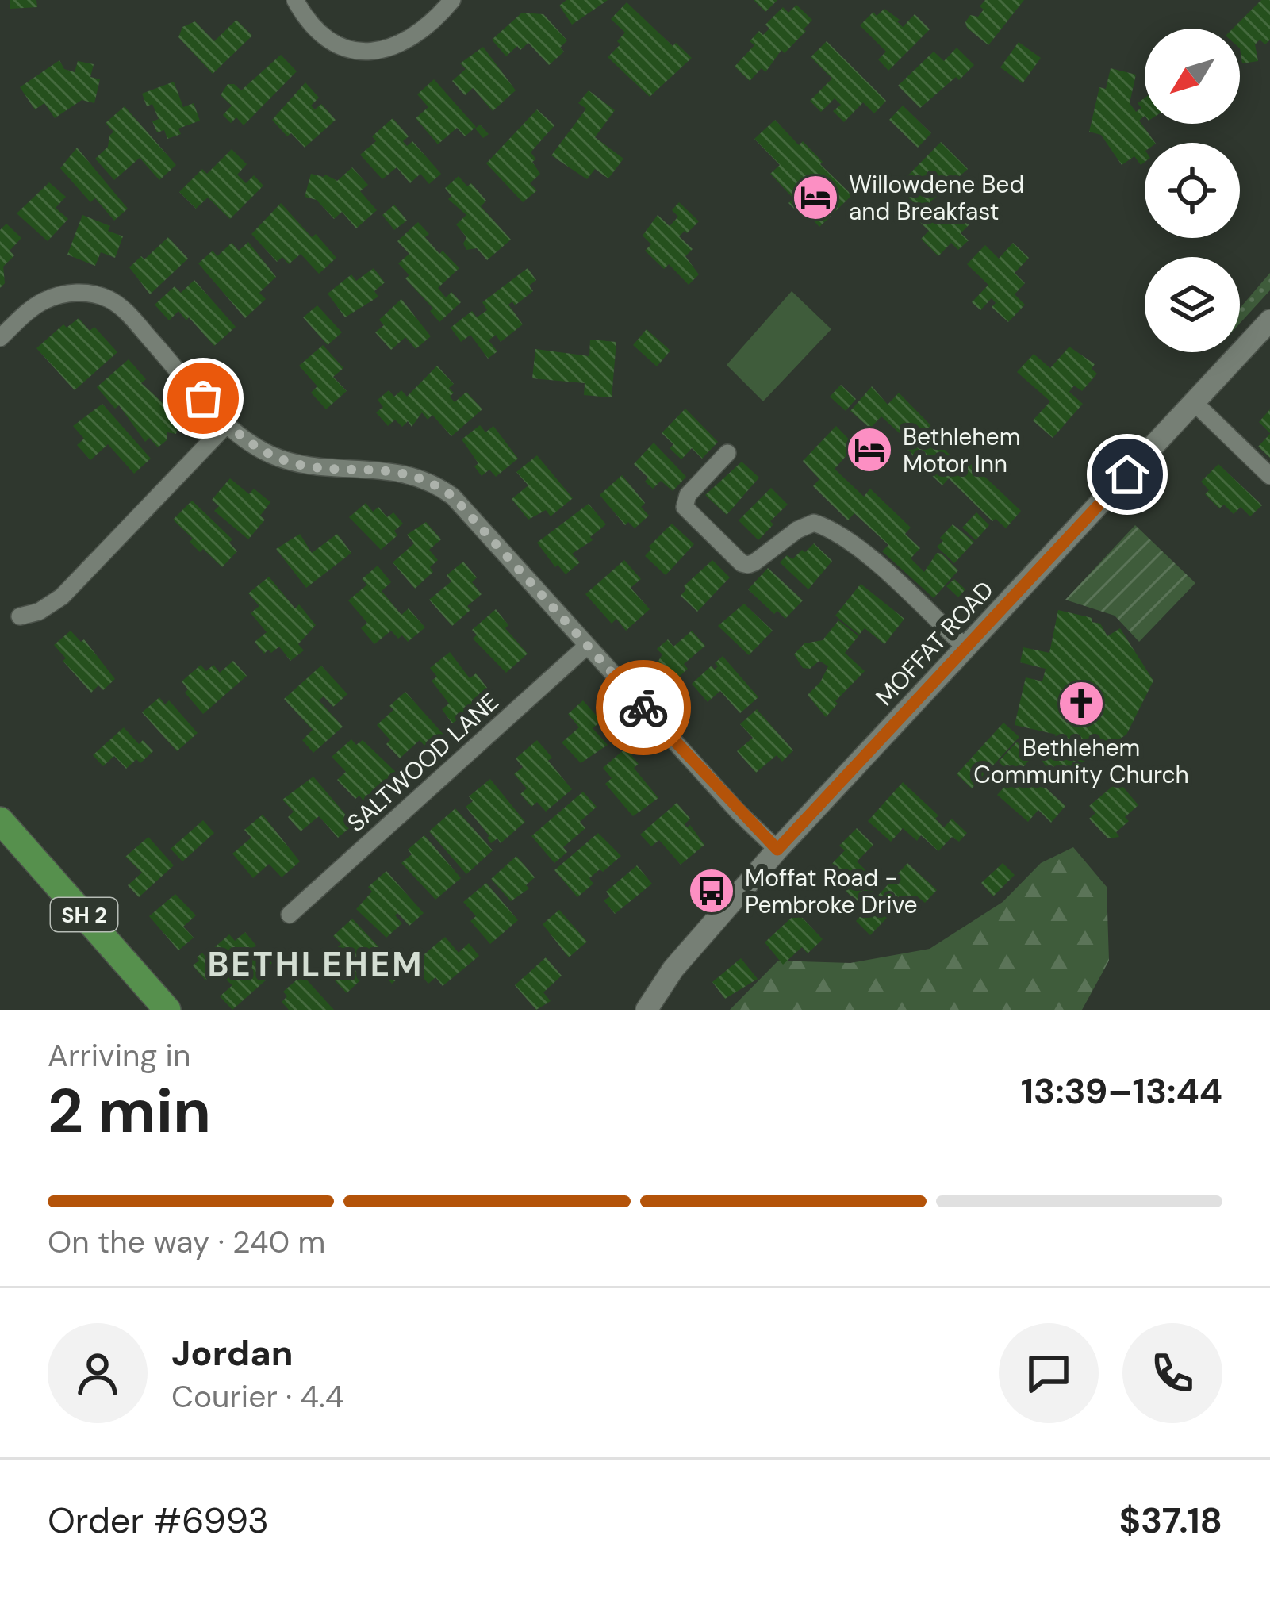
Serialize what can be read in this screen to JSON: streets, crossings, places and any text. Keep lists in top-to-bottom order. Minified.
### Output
{"streets":{"highway":["SH 2"],"main road":["MOFFAT ROAD"],"street":["SALTWOOD LANE"]},"districts":["BETHLEHEM"],"places":{"hotel":["Willowdene Bed and Breakfast","Bethlehem Motor Inn"],"church":["Bethlehem Community Church"],"bus stop":["Moffat Road - Pembroke Drive"]},"north":"bottom left","page":{"heading":["2 min","Arriving in","13:39–13:44"],"panel":["Jordan","Courier · 4.4","Order #6993","$37.18"],"bar":"On the way · 240 m"}}
